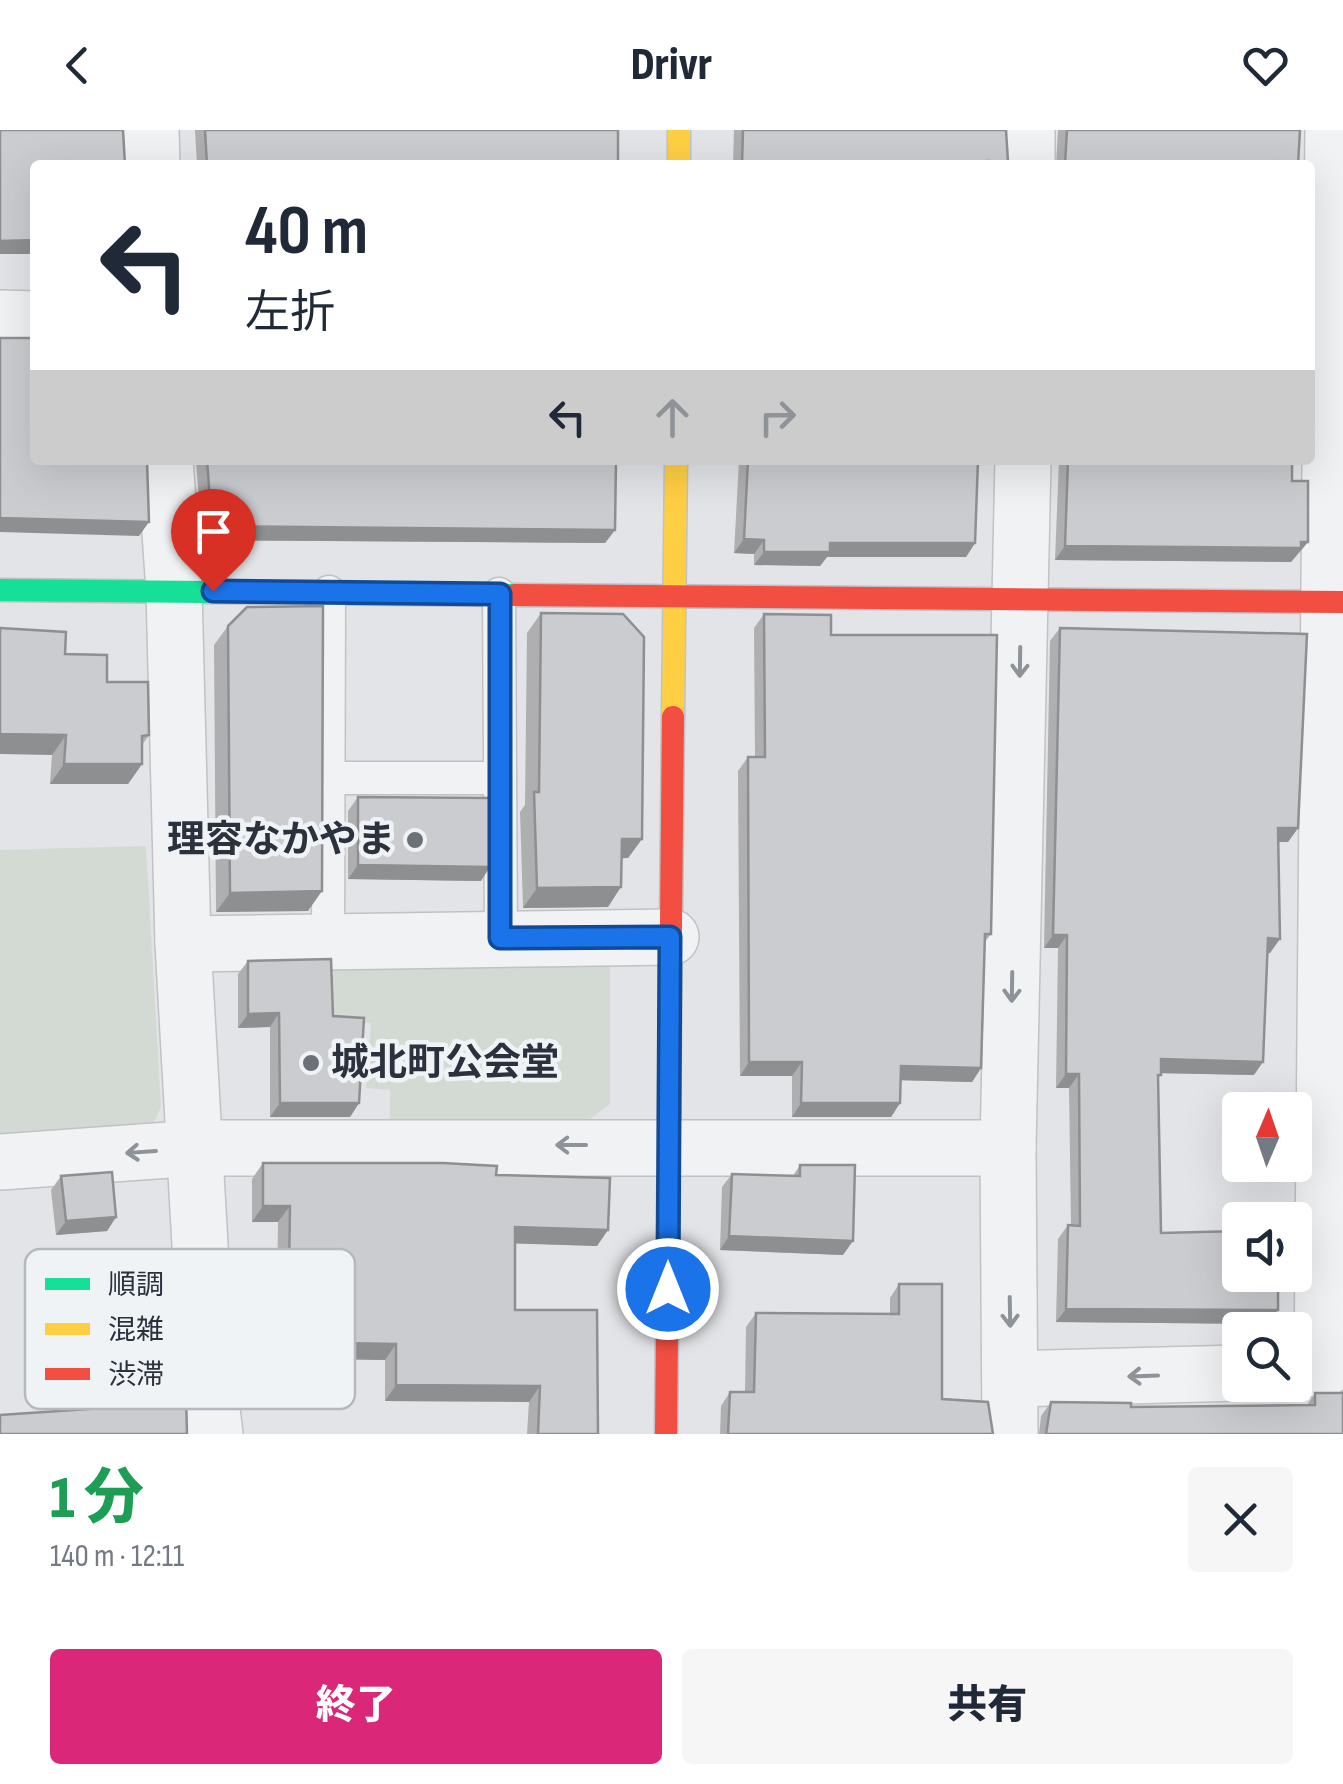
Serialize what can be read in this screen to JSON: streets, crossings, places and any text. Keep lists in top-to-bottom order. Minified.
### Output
{"places":["理容なかやま","城北町公会堂"],"legend":["順調","混雑","渋滞"],"north":"top","page":{"header":"Drivr","turn":["40 m","左折"],"heading":["1 分","140 m · 12:11"],"buttons":["終了","共有"]}}
